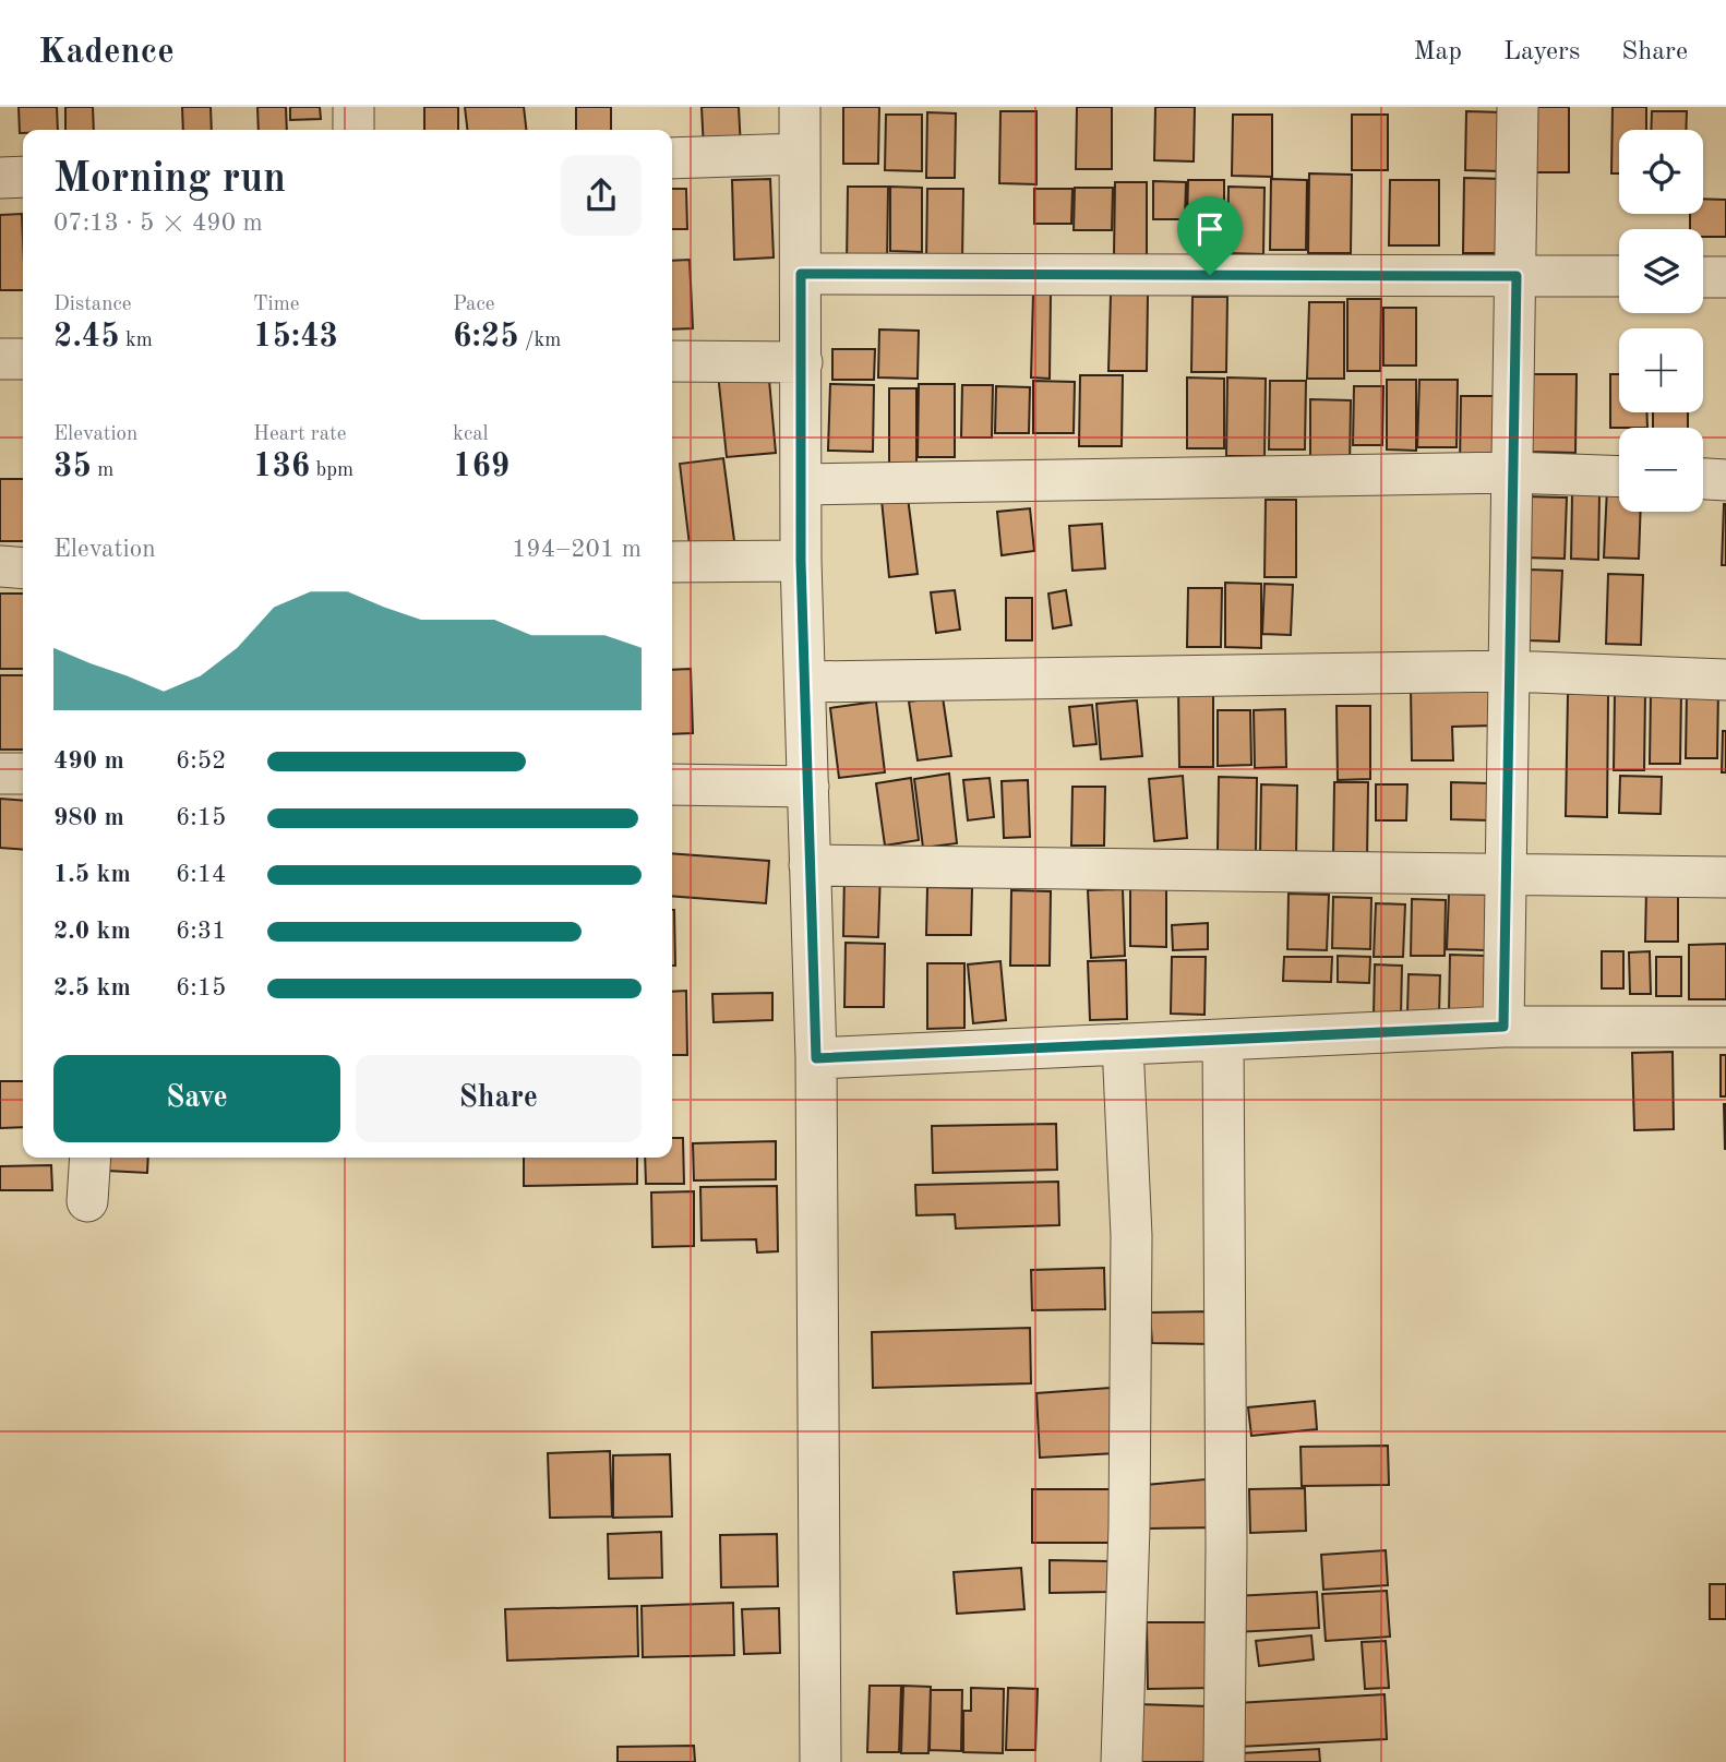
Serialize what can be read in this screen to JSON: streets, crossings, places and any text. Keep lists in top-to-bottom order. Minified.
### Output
{"page":{"header":"Kadence","nav":["Map","Layers","Share"],"map_buttons":["+","−"],"heading":["Morning run","07:13 · 5 × 490 m"],"stats":[["Distance","2.45 km"],["Time","15:43"],["Pace","6:25 /km"],["Elevation","35 m"],["Heart rate","136 bpm"],["kcal","169"]],"chart":["Elevation","194–201 m"],"list":[{"name":"490 m","note":"6:52"},{"name":"980 m","note":"6:15"},{"name":"1.5 km","note":"6:14"},{"name":"2.0 km","note":"6:31"},{"name":"2.5 km","note":"6:15"}],"buttons":["Save","Share"]}}
